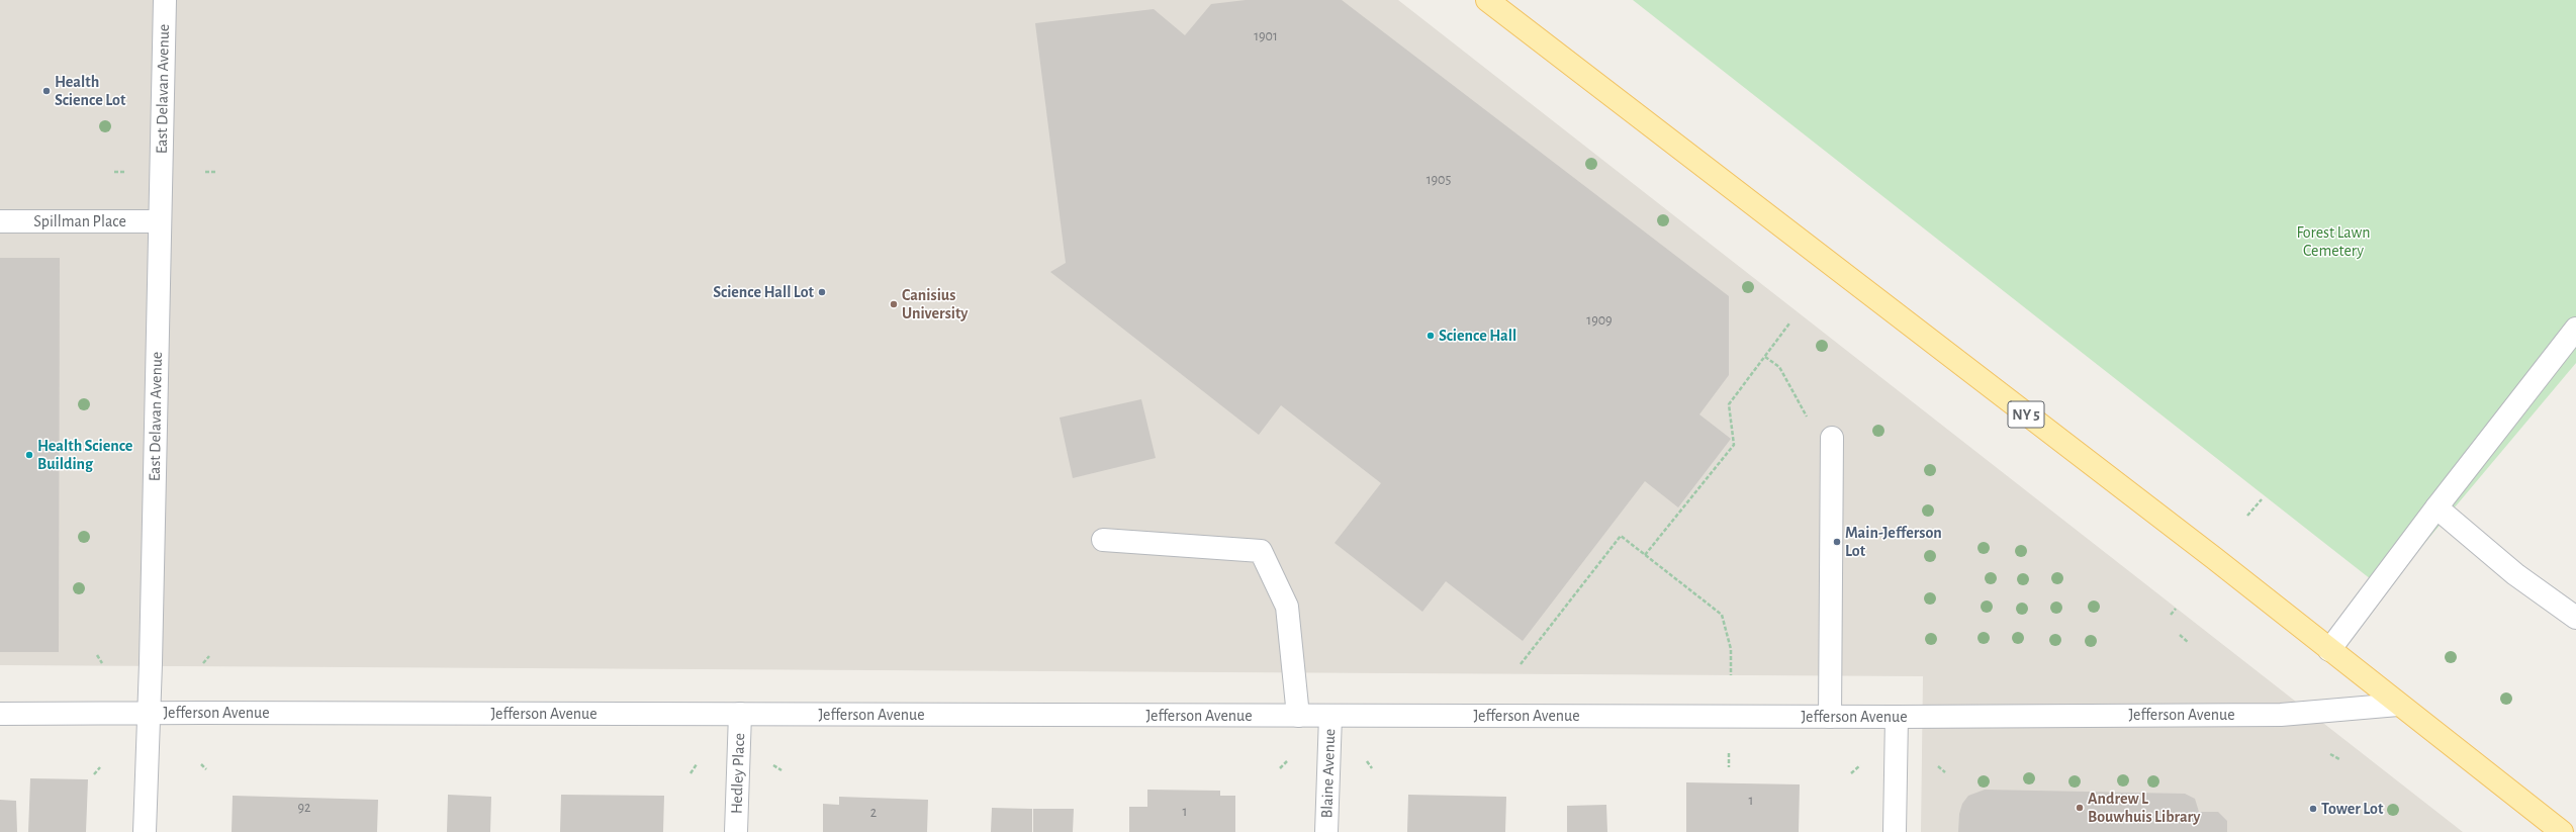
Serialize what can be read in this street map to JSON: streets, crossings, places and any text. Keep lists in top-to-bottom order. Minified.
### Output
{"streets":{"main road":["NY 5"],"street":["East Delavan Avenue","Spillman Place","Jefferson Avenue","Hedley Place","Blaine Avenue"]},"crossings":[["East Delavan Avenue","Spillman Place"],["East Delavan Avenue","Jefferson Avenue"],["NY 5","Jefferson Avenue"],["Jefferson Avenue","Hedley Place"],["Jefferson Avenue","Blaine Avenue"]],"parks":["Forest Lawn Cemetery"],"places":["Health Science Lot","Science Hall Lot","Canisius University","Science Hall","Health Science Building","Main-Jefferson Lot","Andrew L Bouwhuis Library","Tower Lot"],"house_numbers":["1901","1905","1909","1","92","1","2"]}
